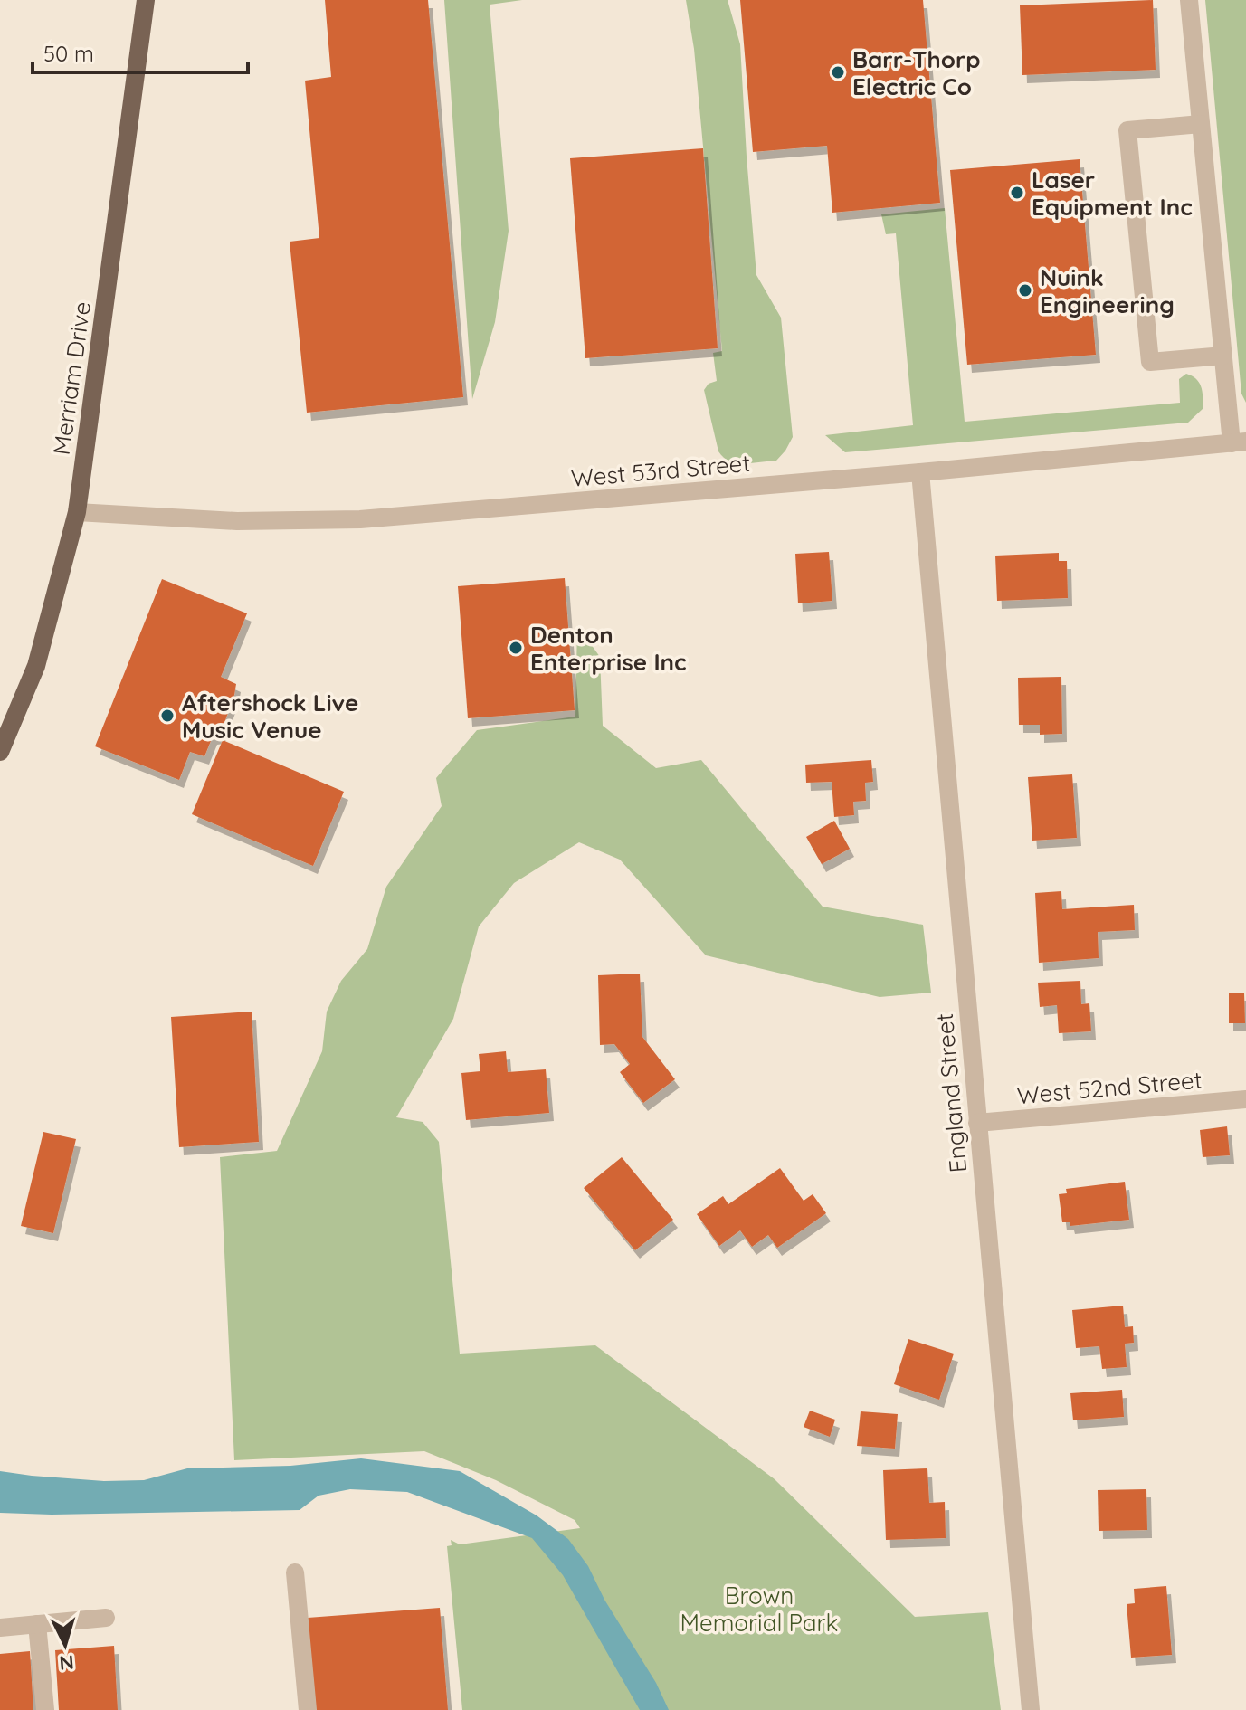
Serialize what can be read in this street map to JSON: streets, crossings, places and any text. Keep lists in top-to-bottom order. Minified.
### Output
{"streets":{"main road":["Merriam Drive"],"street":["West 53rd Street","West 52nd Street","England Street"]},"crossings":[["Merriam Drive","West 53rd Street"],["West 53rd Street","England Street"],["West 52nd Street","England Street"]],"parks":["Brown Memorial Park"],"places":["Barr-Thorp Electric Co","Laser Equipment Inc","Nuink Engineering","Denton Enterprise Inc","Aftershock Live Music Venue"],"scale_bar":"50 m","north":"bottom"}
